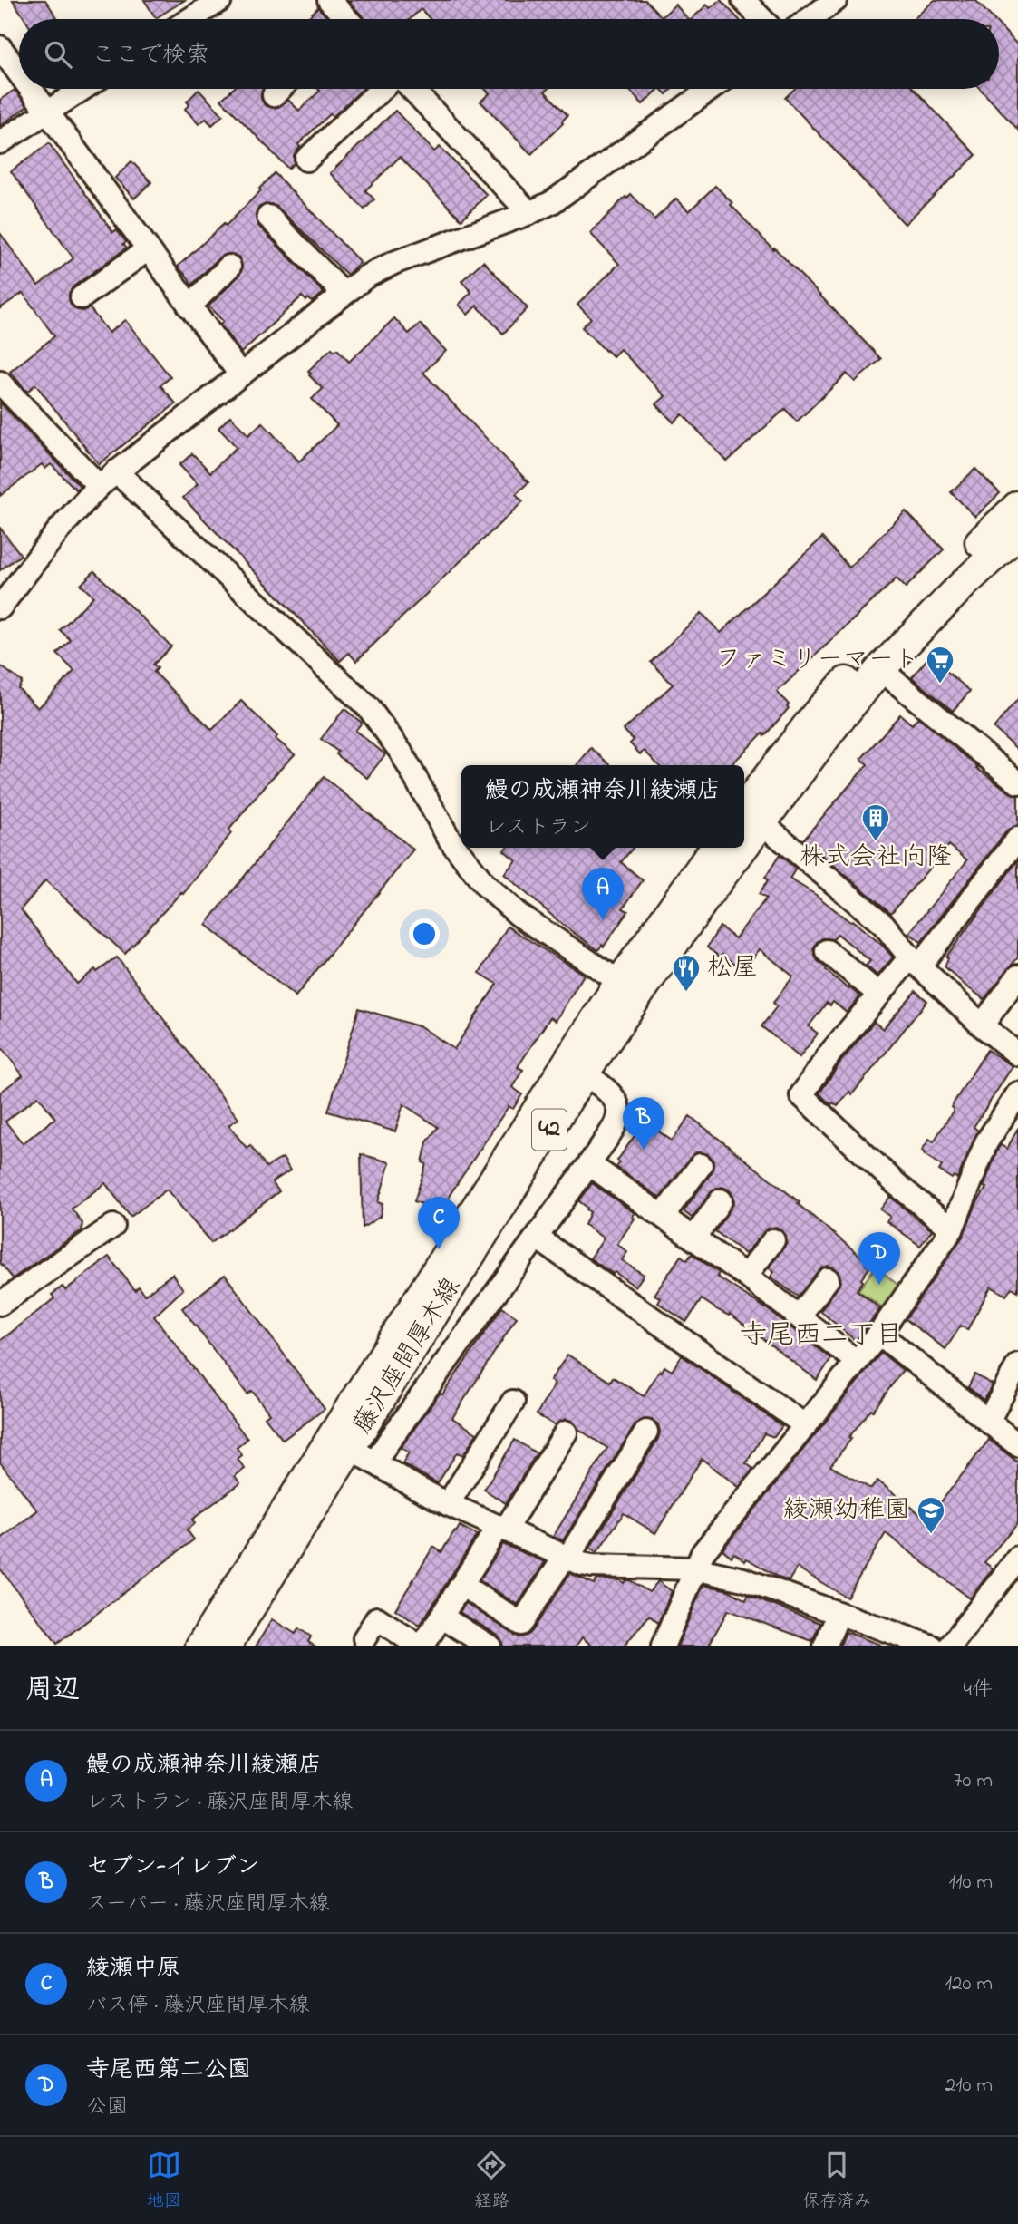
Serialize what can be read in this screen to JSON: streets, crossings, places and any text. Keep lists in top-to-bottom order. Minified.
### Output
{"streets":{"main road":["42","藤沢座間厚木線"]},"districts":["寺尾西二丁目"],"places":{"supermarket":["ファミリーマート"],"building":["株式会社向隆"],"restaurant":["松屋"],"school or university":["綾瀬幼稚園"]},"page":{"search":"ここで検索","popup":["鰻の成瀬神奈川綾瀬店","レストラン"],"pins":["A","B","C","D"],"heading":["周辺","4件"],"list":[{"mark":"A","name":"鰻の成瀬神奈川綾瀬店","note":"レストラン · 藤沢座間厚木線","value":"70 m"},{"mark":"B","name":"セブン-イレブン","note":"スーパー · 藤沢座間厚木線","value":"110 m"},{"mark":"C","name":"綾瀬中原","note":"バス停 · 藤沢座間厚木線","value":"120 m"},{"mark":"D","name":"寺尾西第二公園","note":"公園","value":"210 m"}],"nav":["地図","経路","保存済み"]}}
